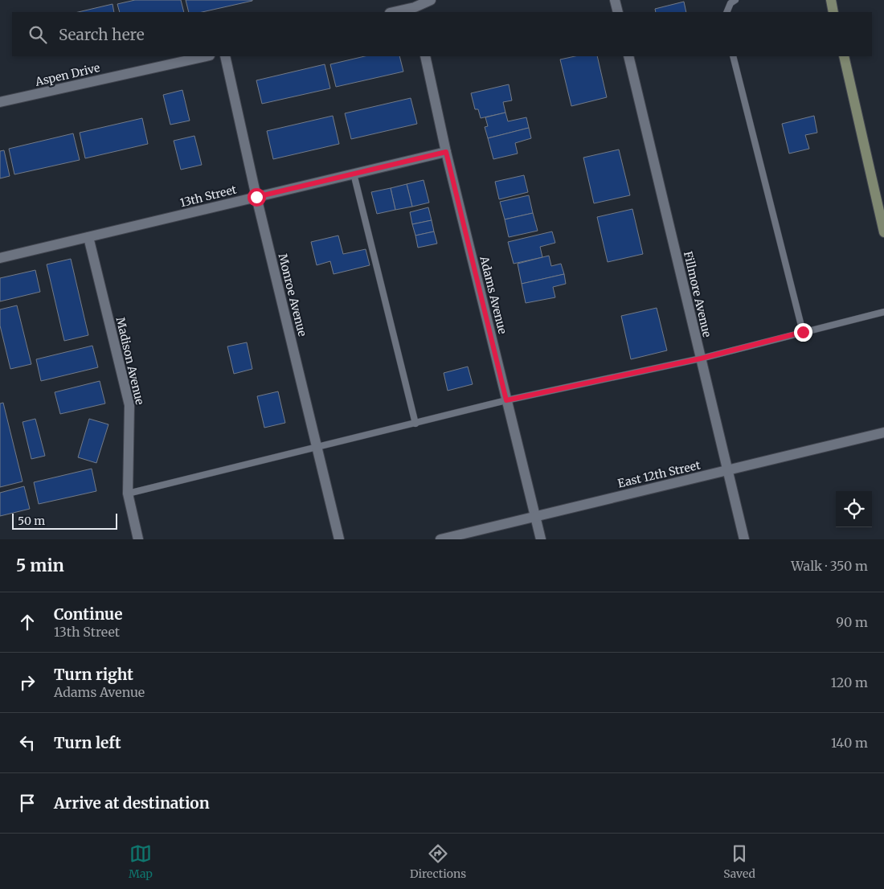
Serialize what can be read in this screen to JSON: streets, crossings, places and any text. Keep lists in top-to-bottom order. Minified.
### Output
{"streets":{"street":["Aspen Drive","13th Street","Fillmore Avenue","Monroe Avenue","Adams Avenue","Madison Avenue","East 12th Street"]},"crossings":[["13th Street","Monroe Avenue"],["13th Street","Adams Avenue"],["13th Street","Madison Avenue"],["Fillmore Avenue","East 12th Street"],["Adams Avenue","East 12th Street"]],"scale_bar":"50 m","page":{"search":"Search here","scale":"50 m","heading":["5 min","Walk · 350 m"],"list":[["Continue","13th Street","90 m"],["Turn right","Adams Avenue","120 m"],["Turn left","140 m"],"Arrive at destination"],"nav":["Map","Directions","Saved"]}}
